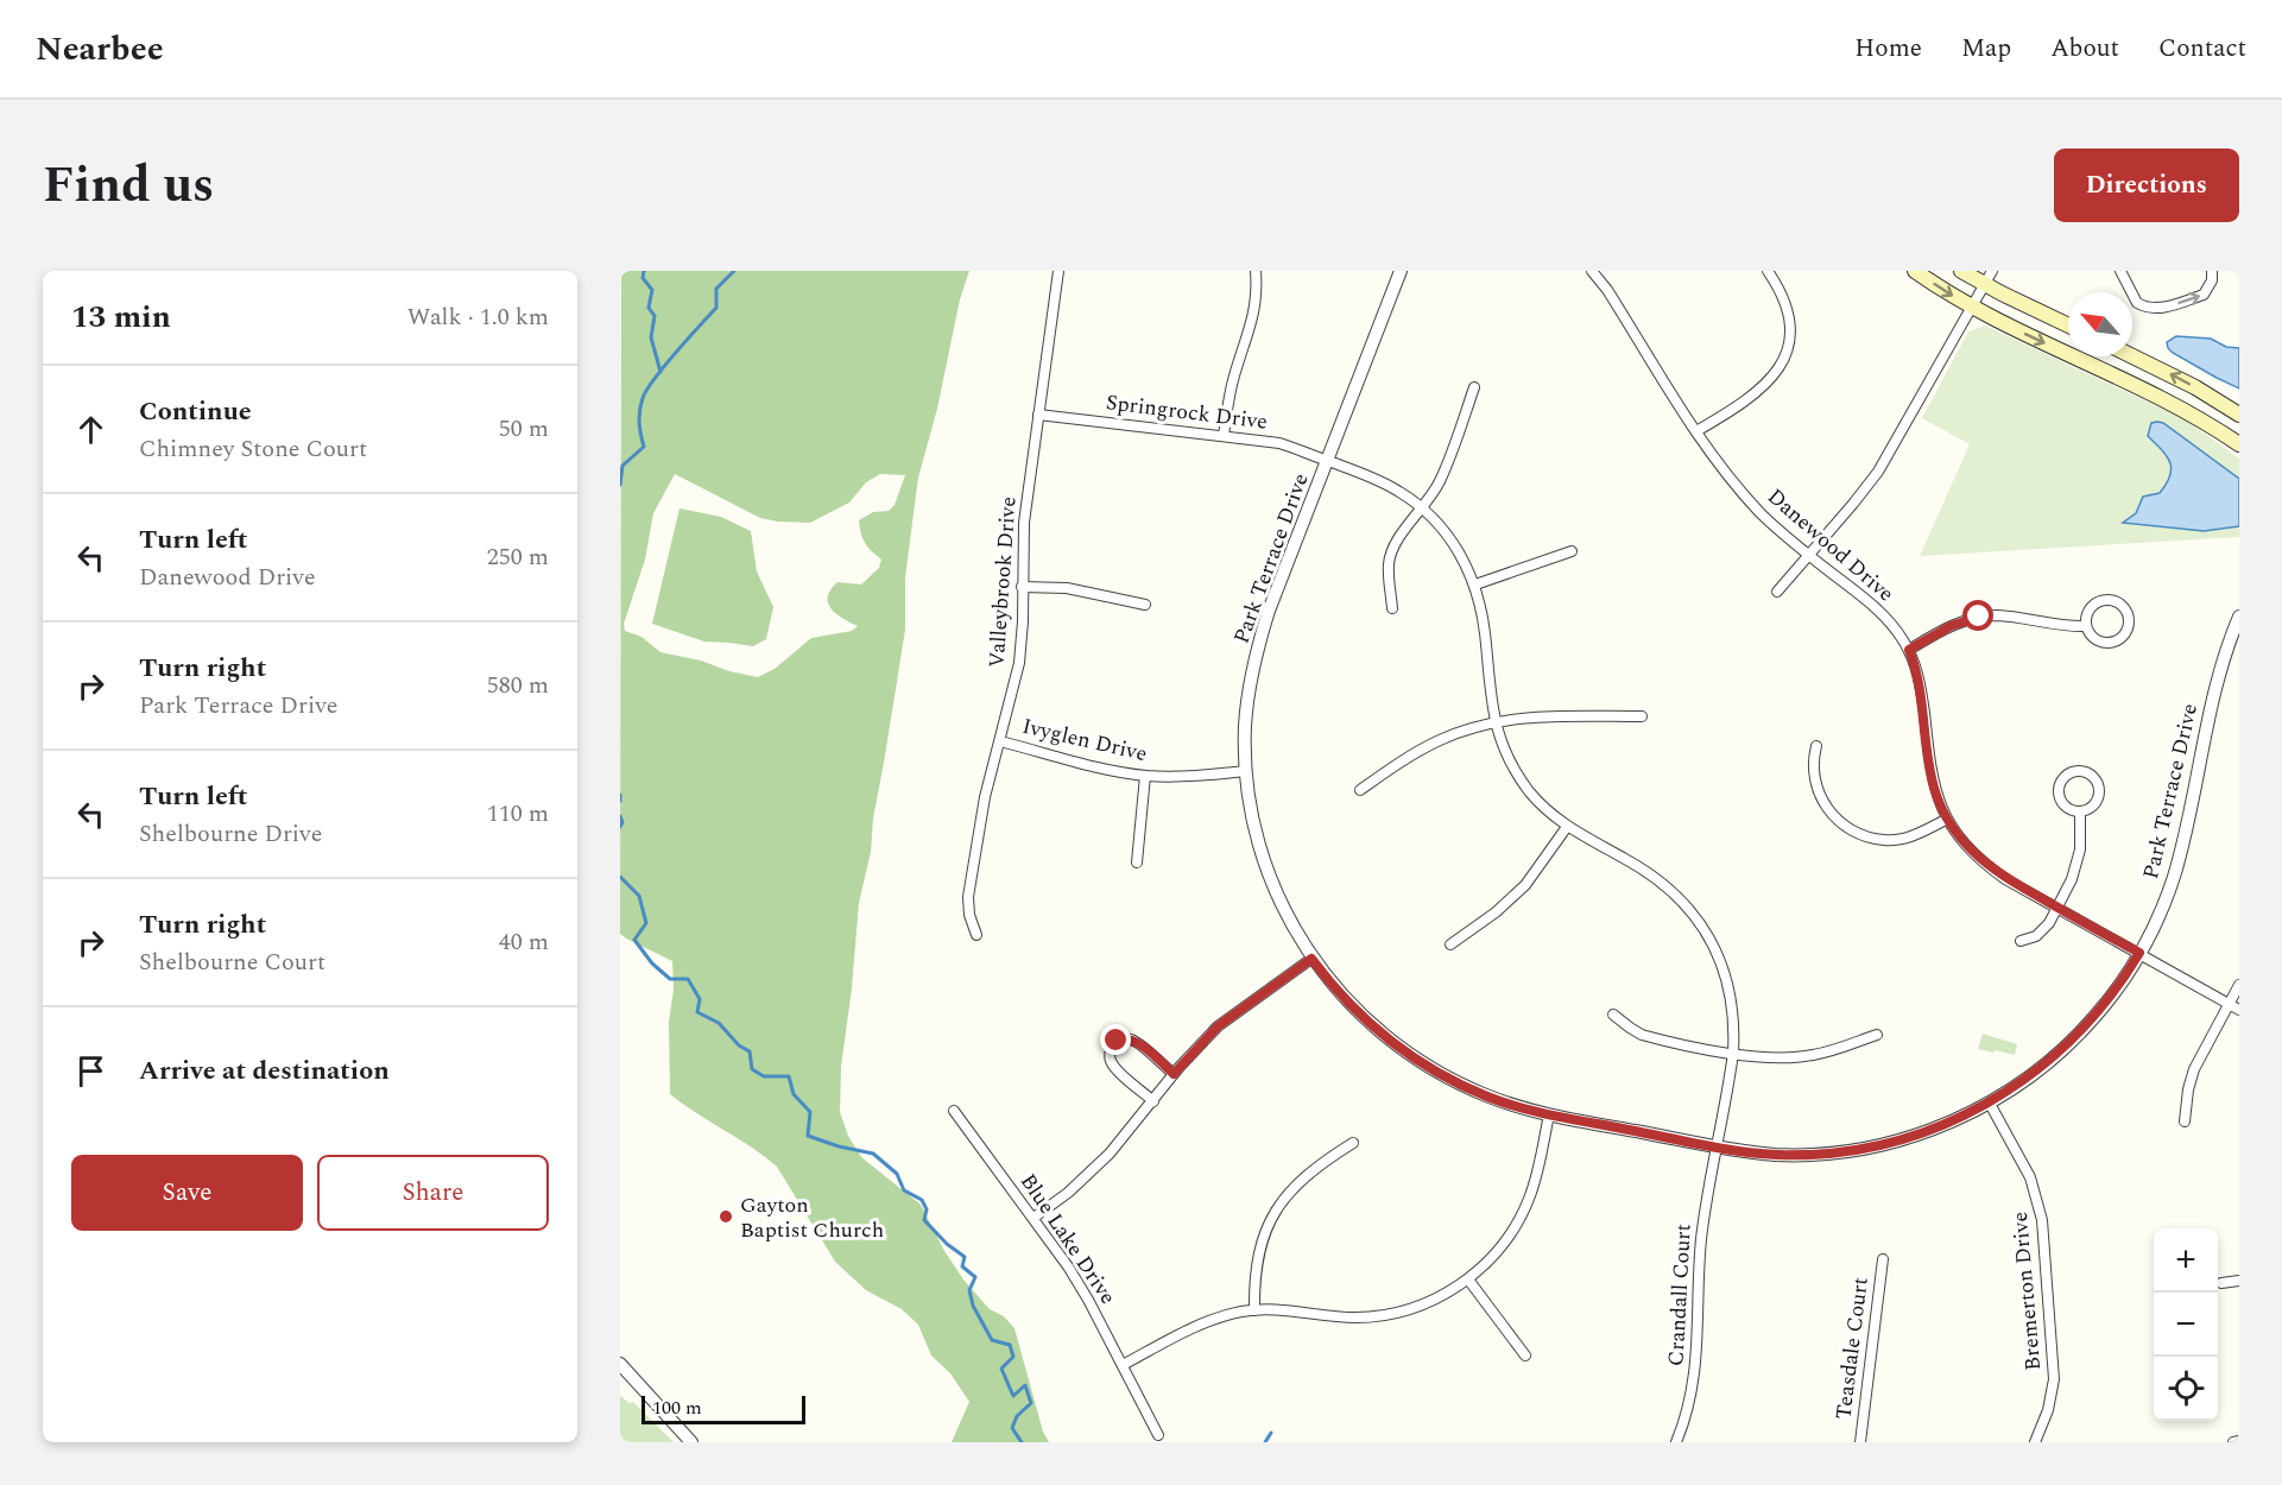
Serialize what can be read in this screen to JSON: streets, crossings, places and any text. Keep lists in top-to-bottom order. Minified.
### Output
{"streets":{"street":["Springrock Drive","Danewood Drive","Park Terrace Drive","Valleybrook Drive","Ivyglen Drive","Blue Lake Drive","Bremerton Drive","Crandall Court","Teasdale Court"]},"crossings":[["Springrock Drive","Park Terrace Drive"],["Springrock Drive","Valleybrook Drive"],["Springrock Drive","Crandall Court"],["Danewood Drive","Park Terrace Drive"],["Park Terrace Drive","Ivyglen Drive"],["Park Terrace Drive","Bremerton Drive"],["Park Terrace Drive","Crandall Court"],["Valleybrook Drive","Ivyglen Drive"]],"places":["Gayton Baptist Church"],"scale_bar":"100 m","north":"top left","page":{"header":"Nearbee","nav":["Home","Map","About","Contact"],"title":"Find us","buttons":["Directions",["Save","Share"]],"heading":["13 min","Walk · 1.0 km"],"list":[["Continue","Chimney Stone Court","50 m"],["Turn left","Danewood Drive","250 m"],["Turn right","Park Terrace Drive","580 m"],["Turn left","Shelbourne Drive","110 m"],["Turn right","Shelbourne Court","40 m"],"Arrive at destination"],"map_buttons":["+","−"],"scale":"100 m"}}
